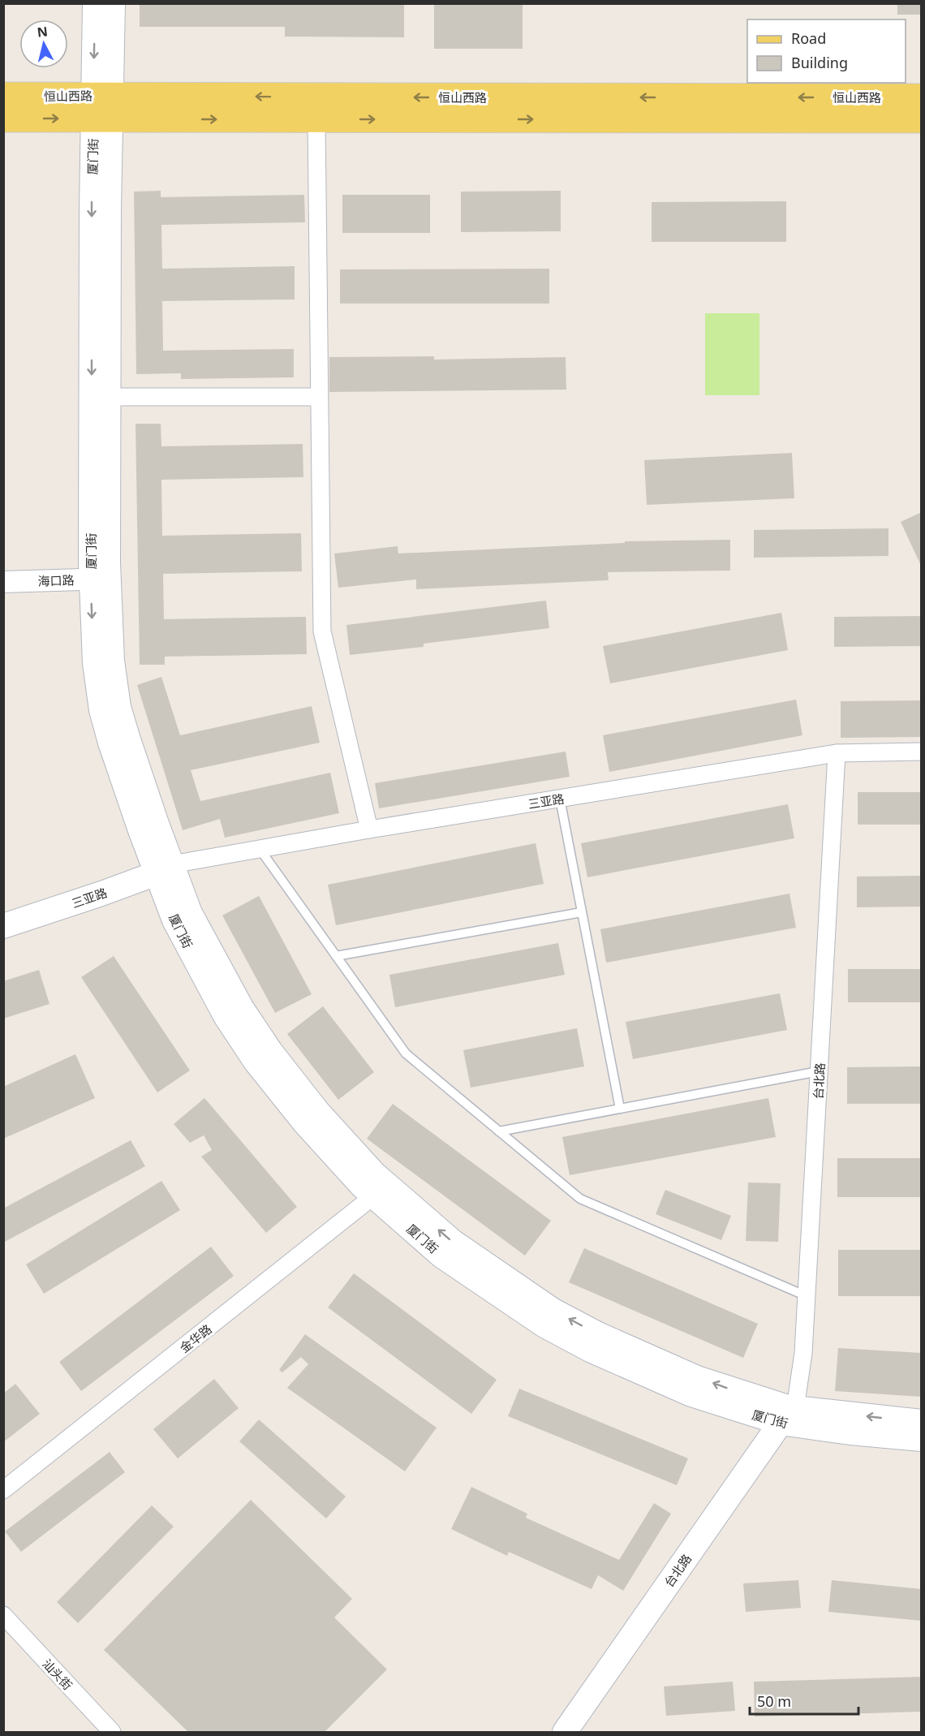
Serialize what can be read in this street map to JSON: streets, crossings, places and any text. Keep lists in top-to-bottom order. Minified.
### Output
{"streets":{"main road":["恒山西路","厦门街","三亚路","台北路"],"street":["海口路","金华路","汕头街"]},"crossings":[["恒山西路","厦门街"],["厦门街","海口路"],["厦门街","三亚路"],["厦门街","台北路"],["厦门街","金华路"],["三亚路","台北路"]],"legend":["Road","Building"],"scale_bar":"50 m","north":"top"}
